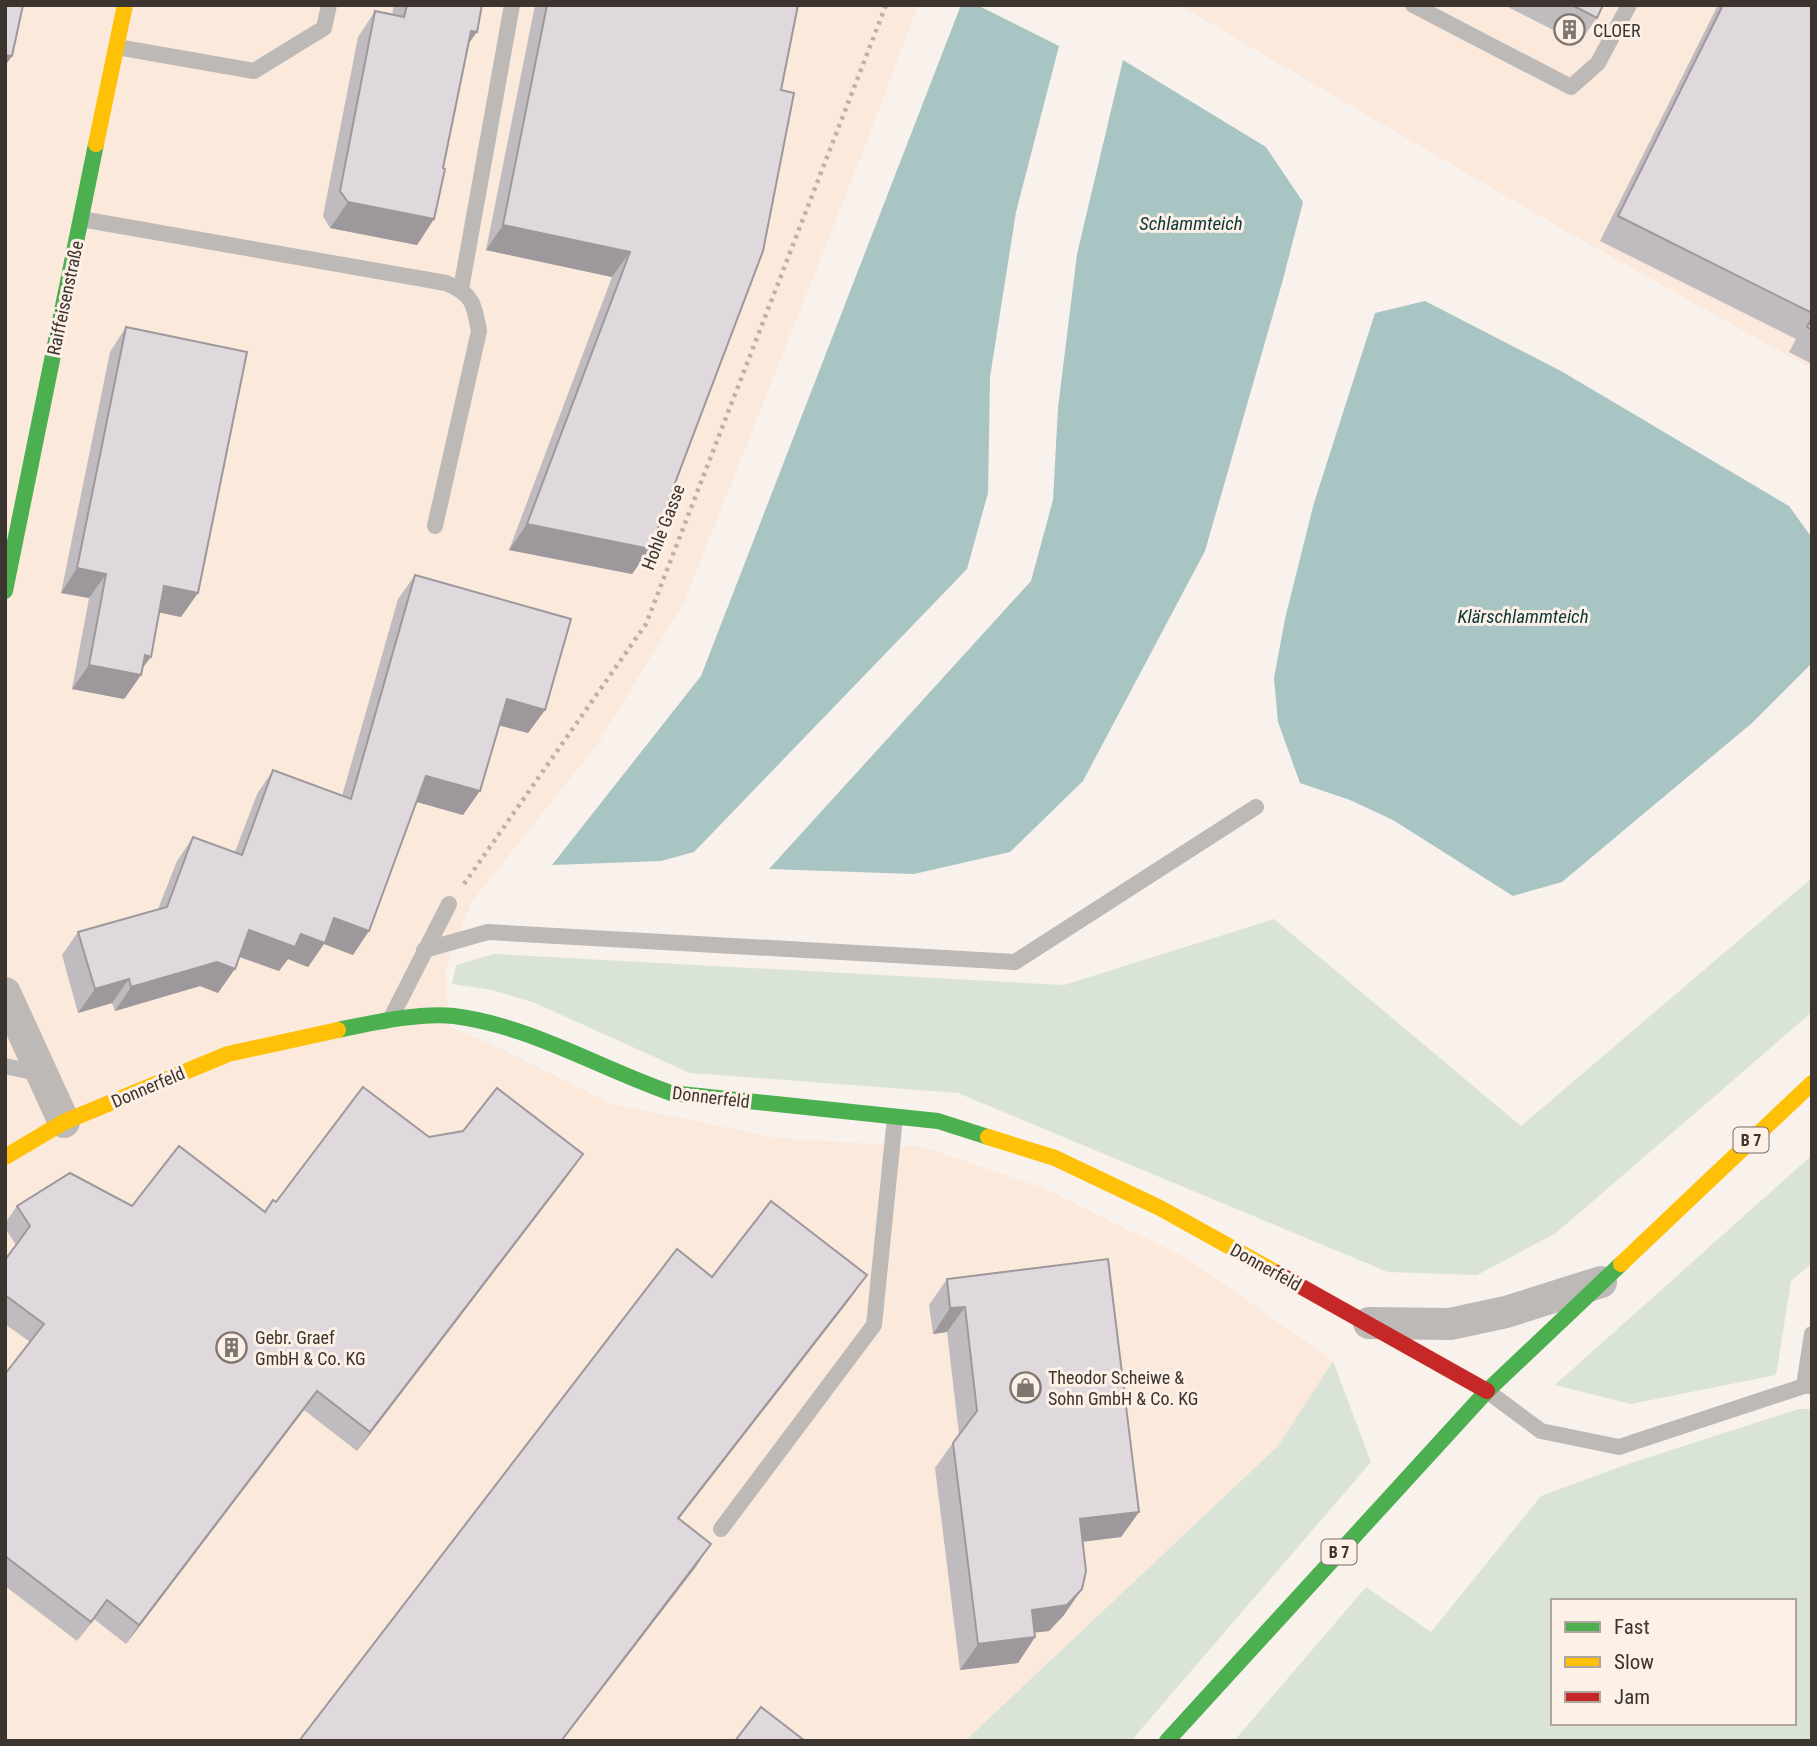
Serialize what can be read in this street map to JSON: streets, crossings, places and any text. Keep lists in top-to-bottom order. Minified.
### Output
{"streets":{"street":["Raiffeisenstraße","Donnerfeld","B 7"],"path":["Hohle Gasse"]},"crossings":[["Donnerfeld","B 7"]],"water":["Schlammteich","Klärschlammteich"],"places":{"building":["CLOER","Gebr. Graef GmbH & Co. KG"],"shop":["Theodor Scheiwe & Sohn GmbH & Co. KG"]},"legend":["Fast","Slow","Jam"]}
